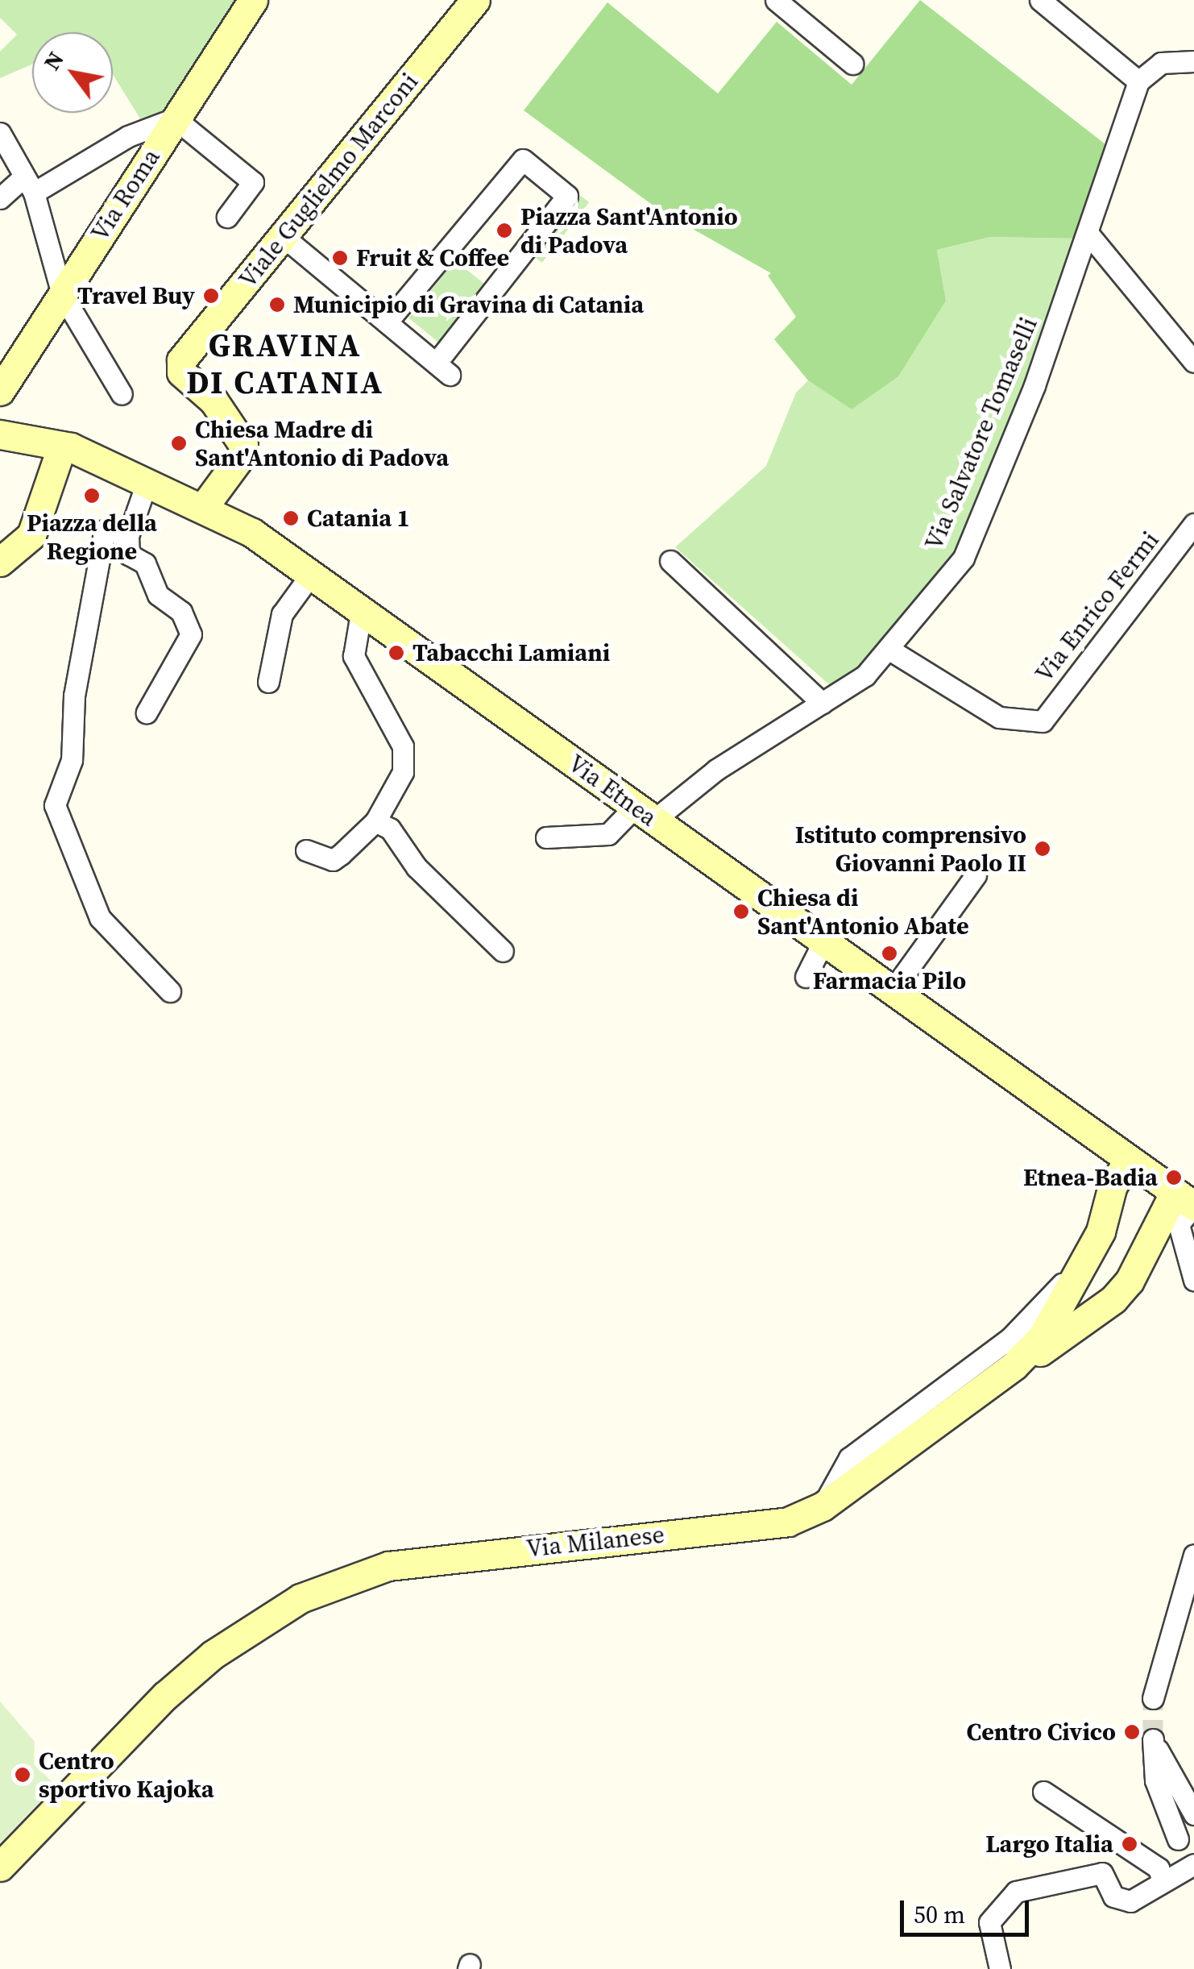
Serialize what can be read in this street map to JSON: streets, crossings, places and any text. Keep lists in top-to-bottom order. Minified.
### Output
{"streets":{"main road":["Viale Guglielmo Marconi","Via Roma","Via Etnea","Via Milanese"],"street":["Via Salvatore Tomaselli","Via Enrico Fermi"]},"crossings":[["Viale Guglielmo Marconi","Via Etnea"],["Via Salvatore Tomaselli","Via Enrico Fermi"],["Via Salvatore Tomaselli","Via Etnea"],["Via Etnea","Via Milanese"]],"districts":["GRAVINA DI CATANIA"],"places":["Piazza Sant'Antonio di Padova","Fruit & Coffee","Travel Buy","Municipio di Gravina di Catania","Chiesa Madre di Sant'Antonio di Padova","Piazza della Regione","Catania 1","Tabacchi Lamiani","Istituto comprensivo Giovanni Paolo II","Chiesa di Sant'Antonio Abate","Farmacia Pilo","Etnea-Badia","Centro Civico","Centro sportivo Kajoka","Largo Italia"],"scale_bar":"50 m","north":"top left"}
